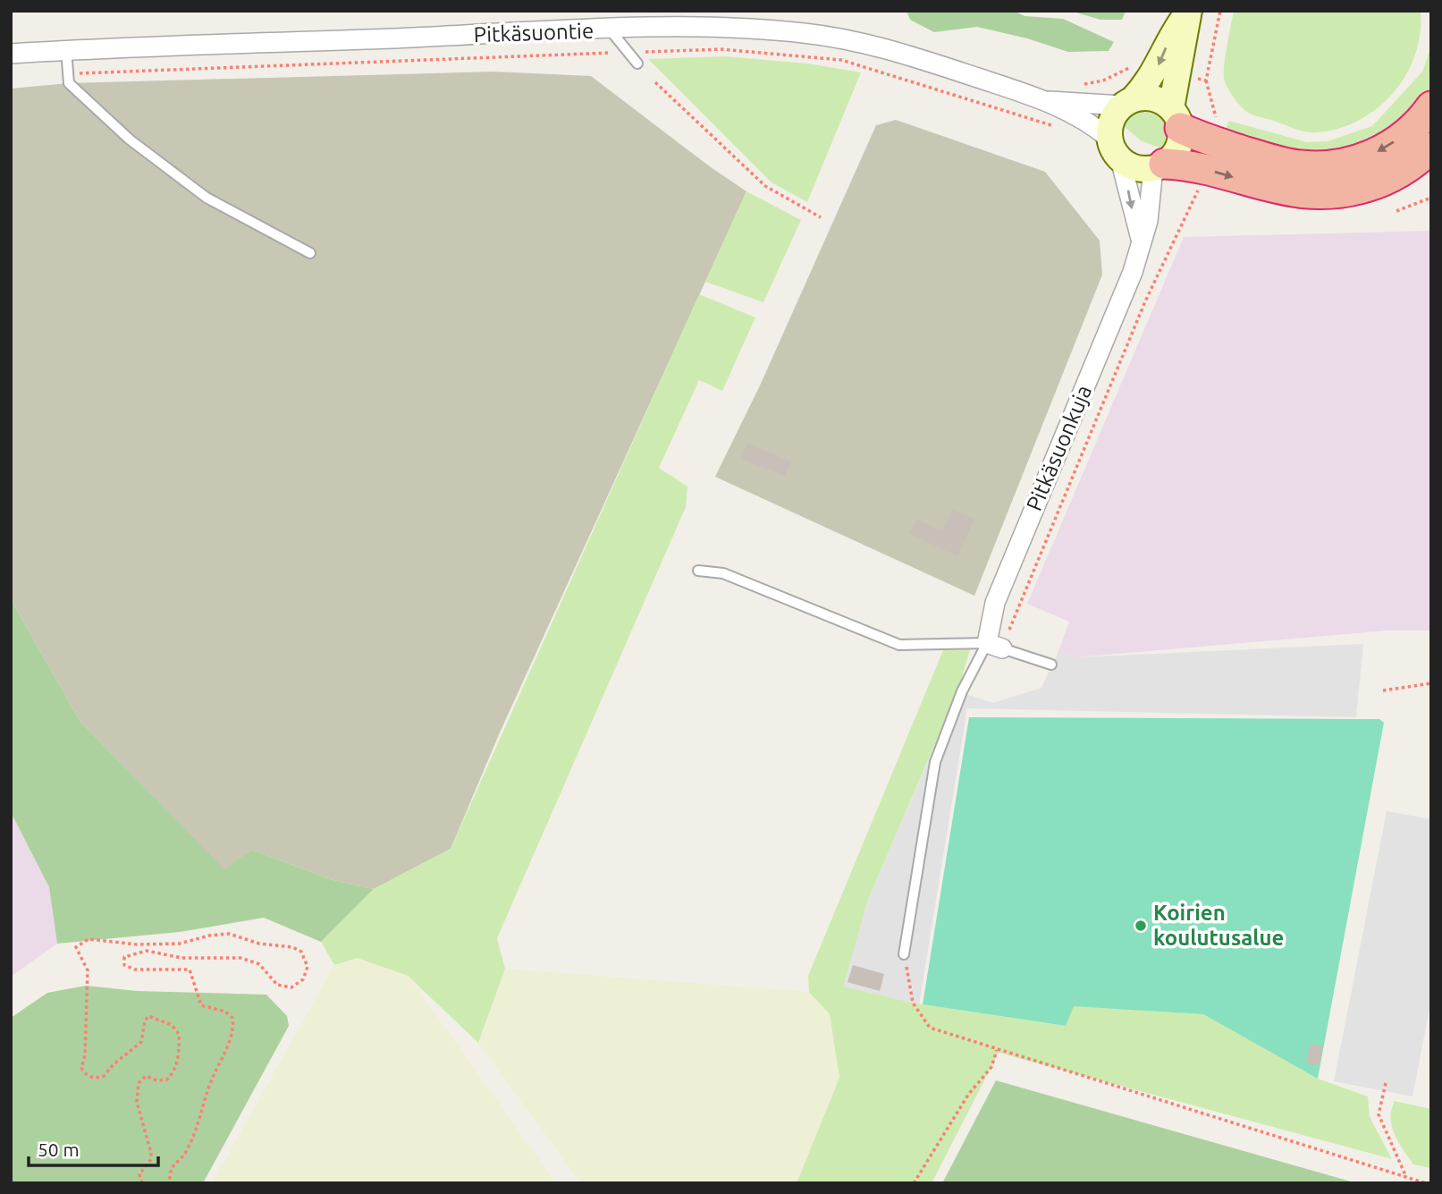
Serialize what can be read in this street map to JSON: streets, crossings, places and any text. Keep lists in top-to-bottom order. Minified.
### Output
{"streets":{"street":["Pitkäsuontie","Pitkäsuonkuja"]},"crossings":[["Pitkäsuontie","Pitkäsuonkuja"]],"places":["Koirien koulutusalue"],"scale_bar":"50 m"}
